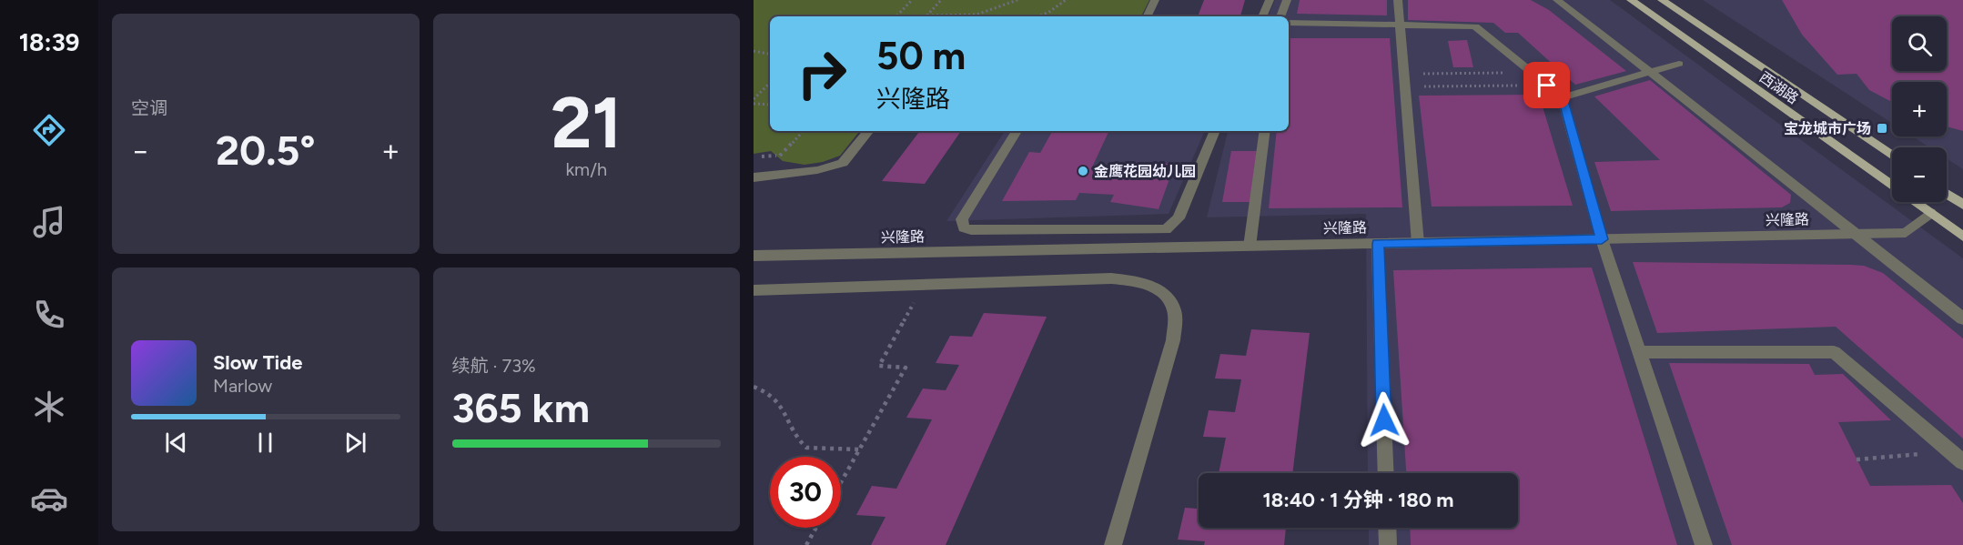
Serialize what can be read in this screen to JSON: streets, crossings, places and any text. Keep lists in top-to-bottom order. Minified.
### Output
{"streets":{"main road":["西湖路"],"street":["兴隆路"]},"crossings":[["西湖路","兴隆路"]],"places":{"transit":["宝龙城市广场"],"other":["金鹰花园幼儿园"]},"page":{"tabs":"18:39","tile":["空调",["21","km/h"],["续航 · 73%","365 km"]],"map_buttons":["+","−"],"turn":["50 m","兴隆路"],"heat":["−","20.5°","+"],"song":["Slow Tide","Marlow"],"limit":"30","trip":"18:40 · 1 分钟 · 180 m"}}
